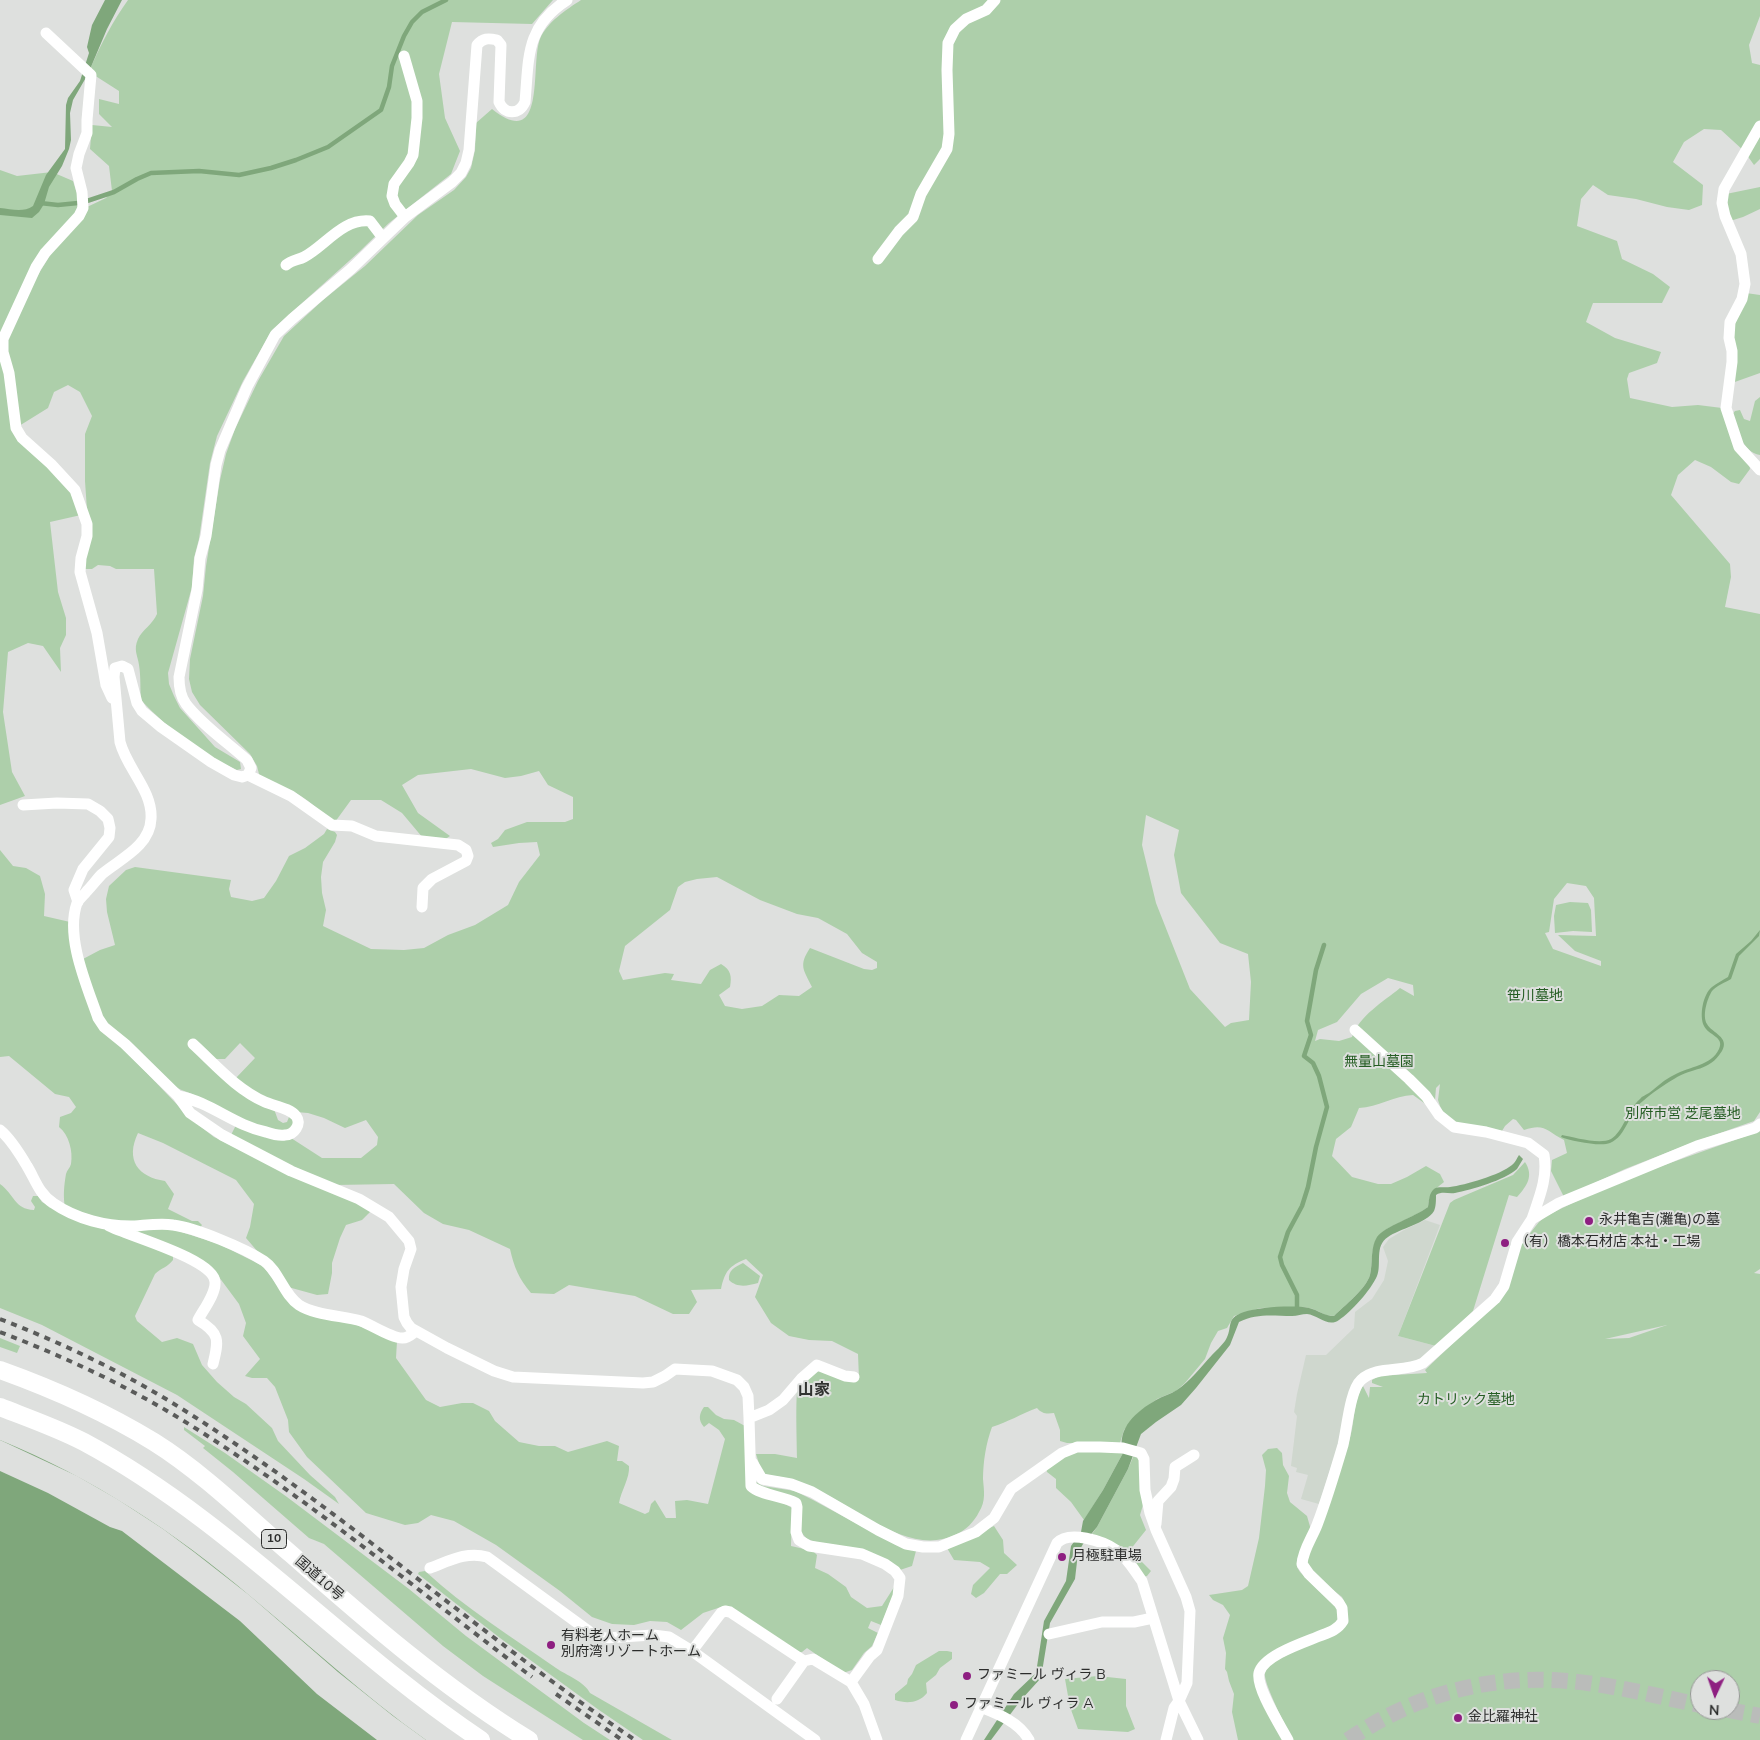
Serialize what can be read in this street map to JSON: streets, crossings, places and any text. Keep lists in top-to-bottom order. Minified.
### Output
{"streets":{"highway":["10","国道10号"]},"districts":["山家"],"parks":["笹川墓地","無量山墓園","別府市営 芝尾墓地","カトリック墓地"],"places":["永井亀吉(灘亀)の墓","（有）橋本石材店 本社・工場","月極駐車場","有料老人ホーム 別府湾リゾートホーム","ファミール ヴィラ B","ファミール ヴィラ A","金比羅神社"],"north":"bottom"}
